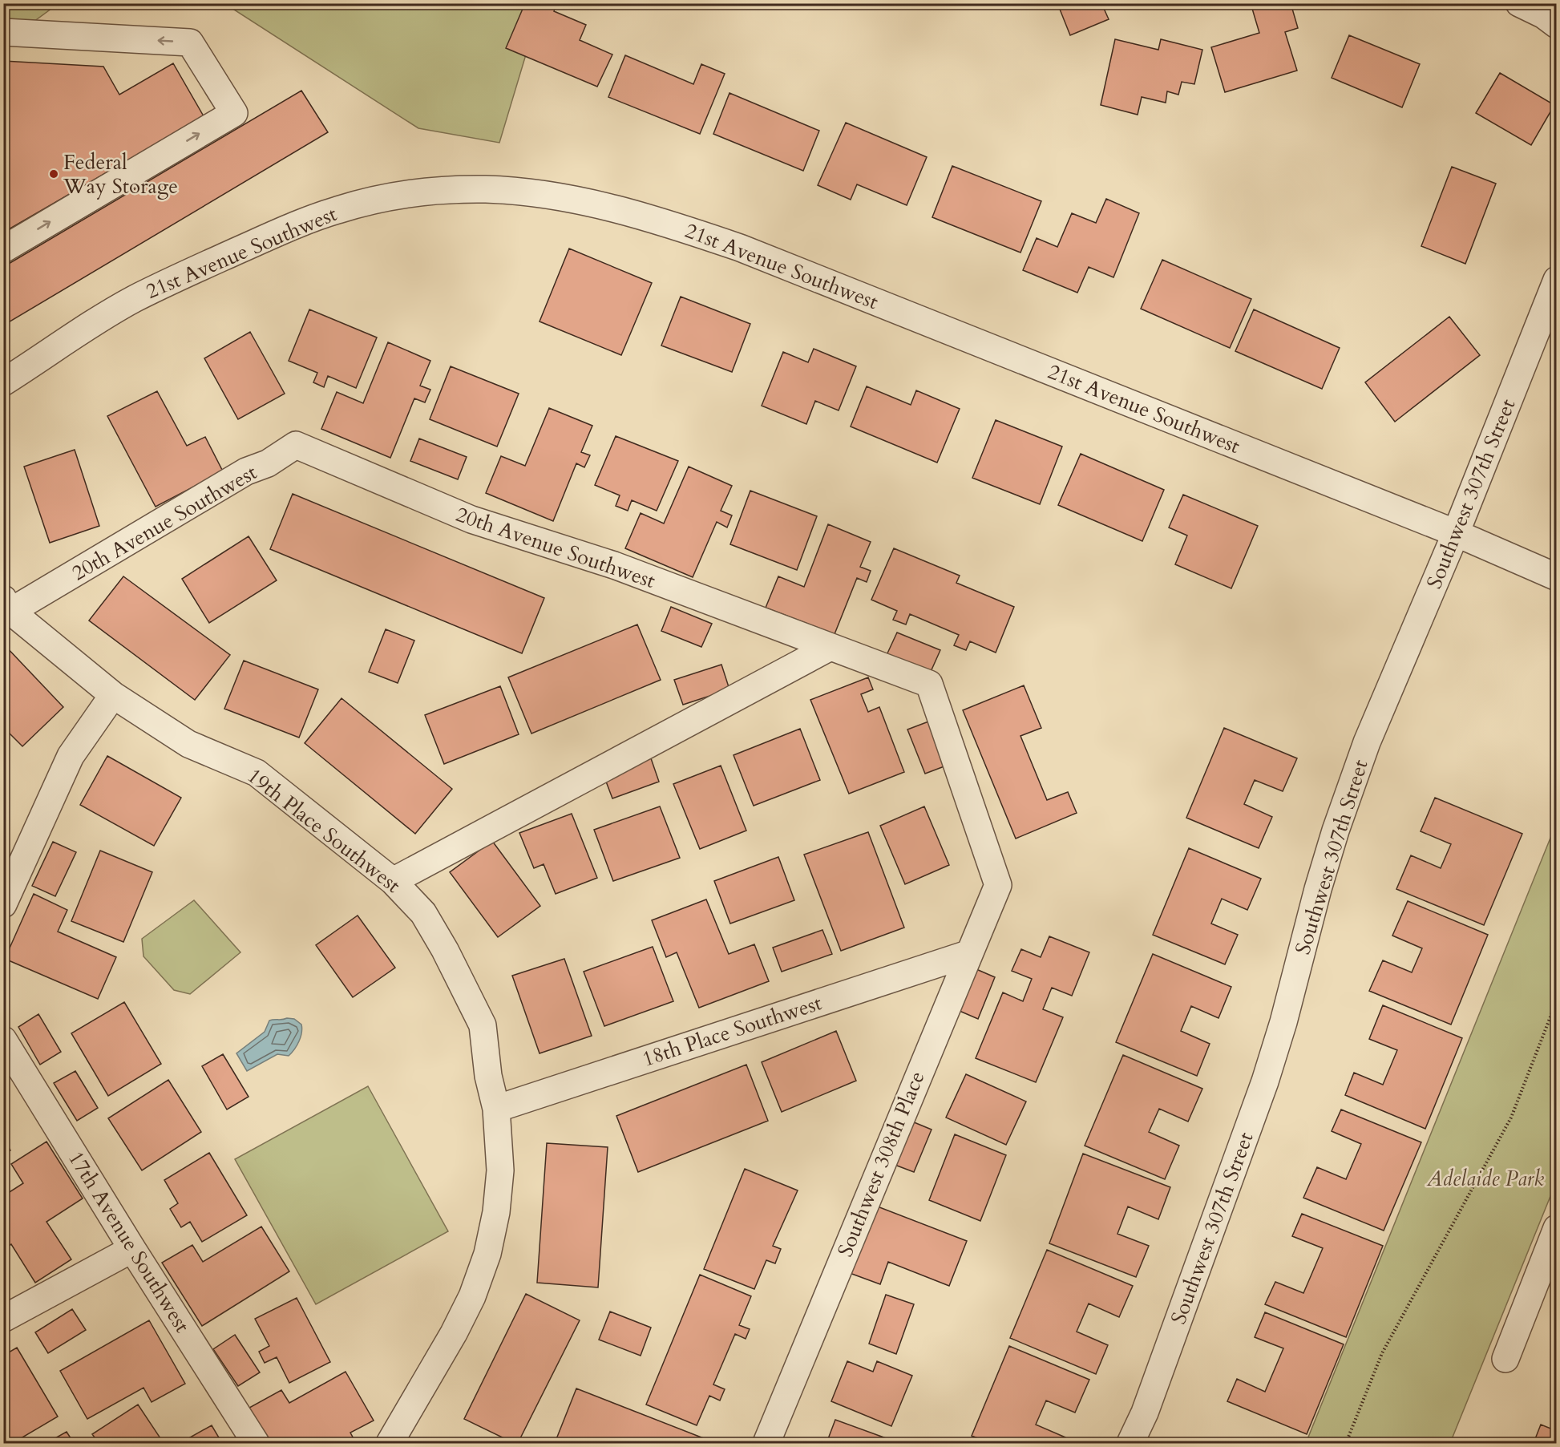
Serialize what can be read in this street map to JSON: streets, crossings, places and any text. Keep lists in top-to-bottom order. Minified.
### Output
{"streets":{"street":["21st Avenue Southwest","Southwest 307th Street","20th Avenue Southwest","19th Place Southwest","18th Place Southwest","Southwest 308th Place","17th Avenue Southwest"]},"crossings":[["21st Avenue Southwest","Southwest 307th Street"],["20th Avenue Southwest","19th Place Southwest"],["20th Avenue Southwest","Southwest 308th Place"],["19th Place Southwest","18th Place Southwest"],["18th Place Southwest","Southwest 308th Place"]],"parks":["Adelaide Park"],"places":["Federal Way Storage"]}
